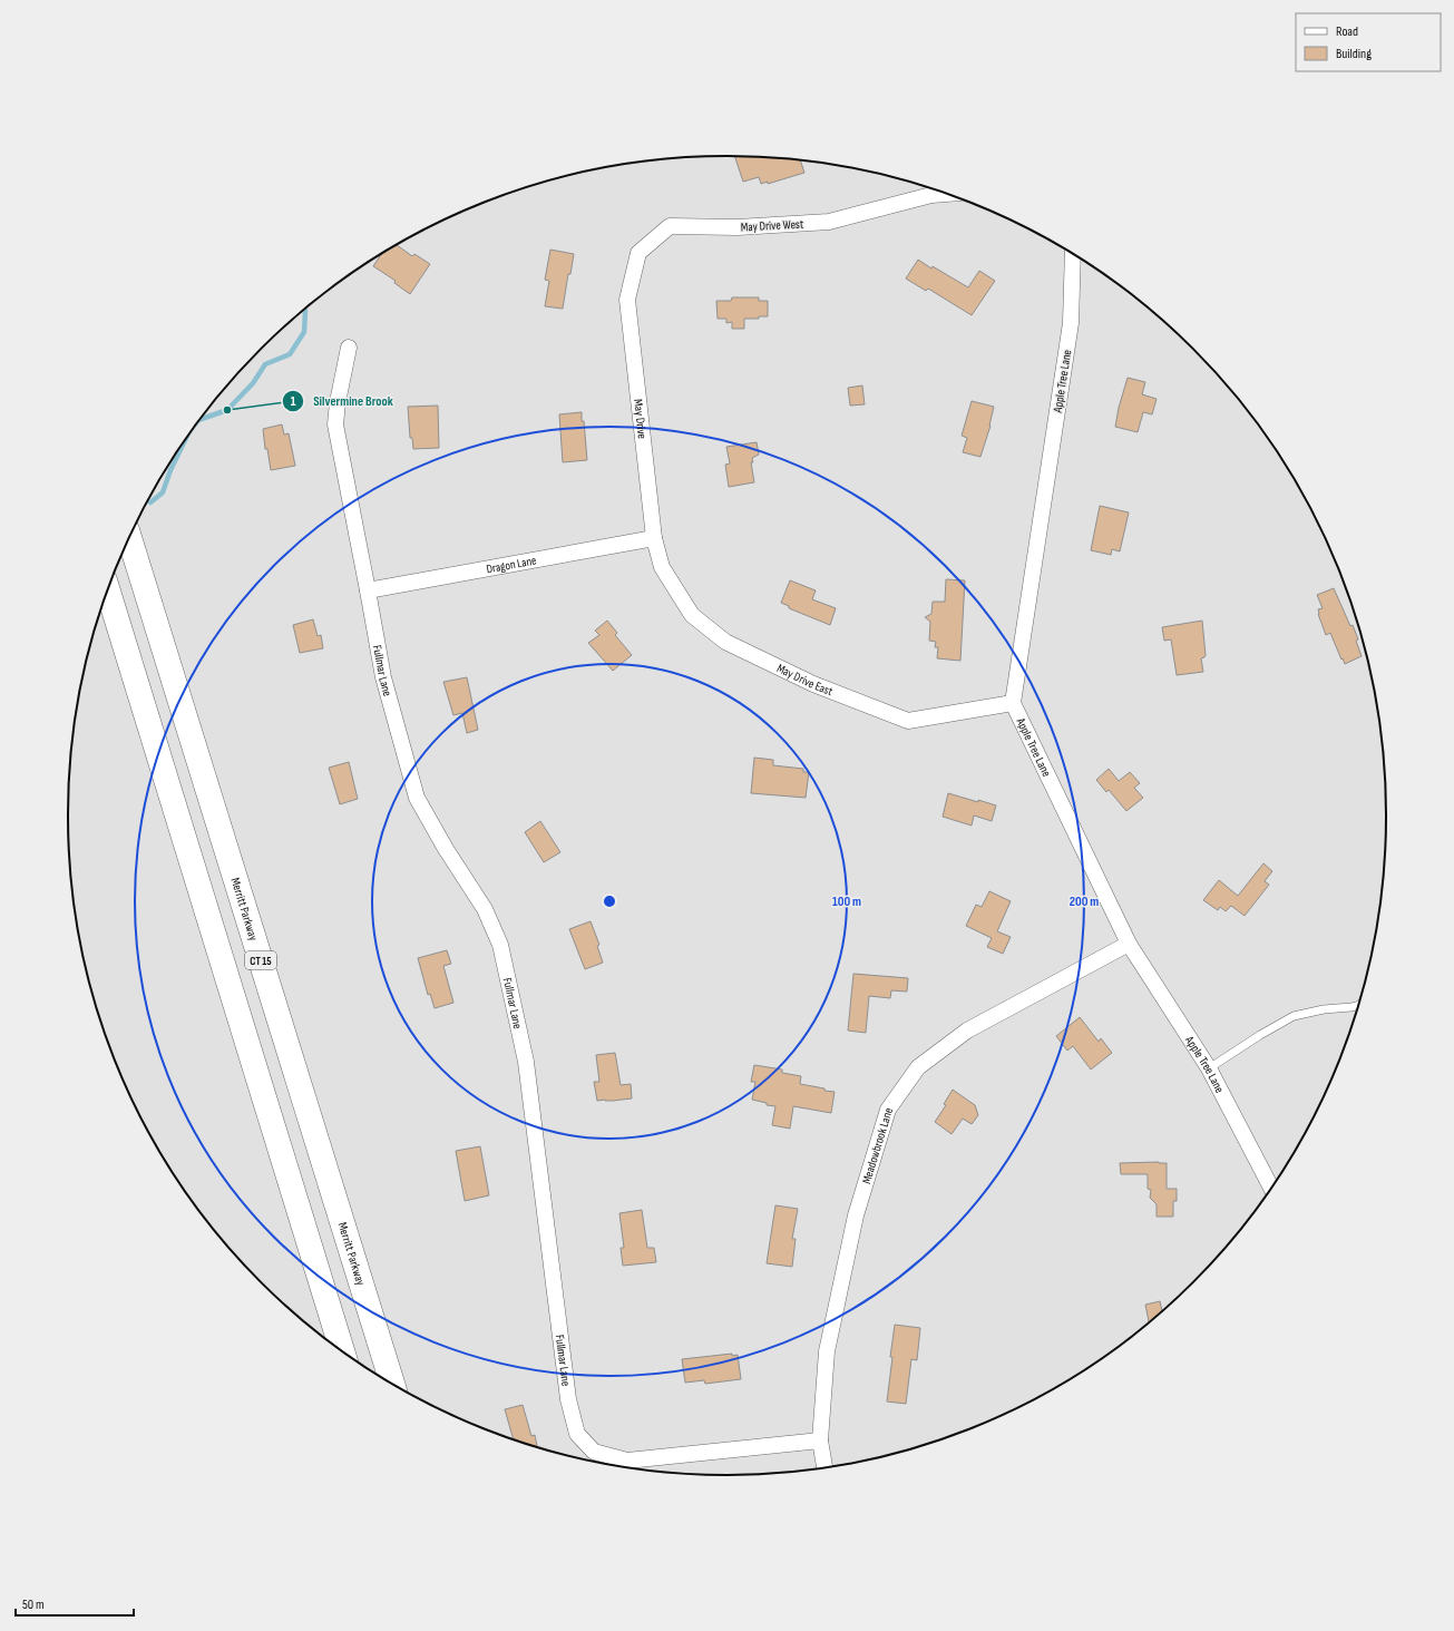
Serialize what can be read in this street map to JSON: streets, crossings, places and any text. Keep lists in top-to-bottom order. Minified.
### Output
{"streets":{"highway":["Merritt Parkway","CT 15"],"street":["May Drive West","Apple Tree Lane","May Drive","Dragon Lane","Fullmar Lane","May Drive East","Meadowbrook Lane"]},"crossings":[["May Drive West","May Drive"],["Apple Tree Lane","May Drive East"],["Apple Tree Lane","Meadowbrook Lane"],["May Drive","Dragon Lane"],["May Drive","May Drive East"],["Dragon Lane","Fullmar Lane"],["Dragon Lane","May Drive East"],["Fullmar Lane","Meadowbrook Lane"]],"places":["Silvermine Brook"],"legend":["Road","Building"],"scale_bar":"50 m","rings":["100 m","200 m"]}
